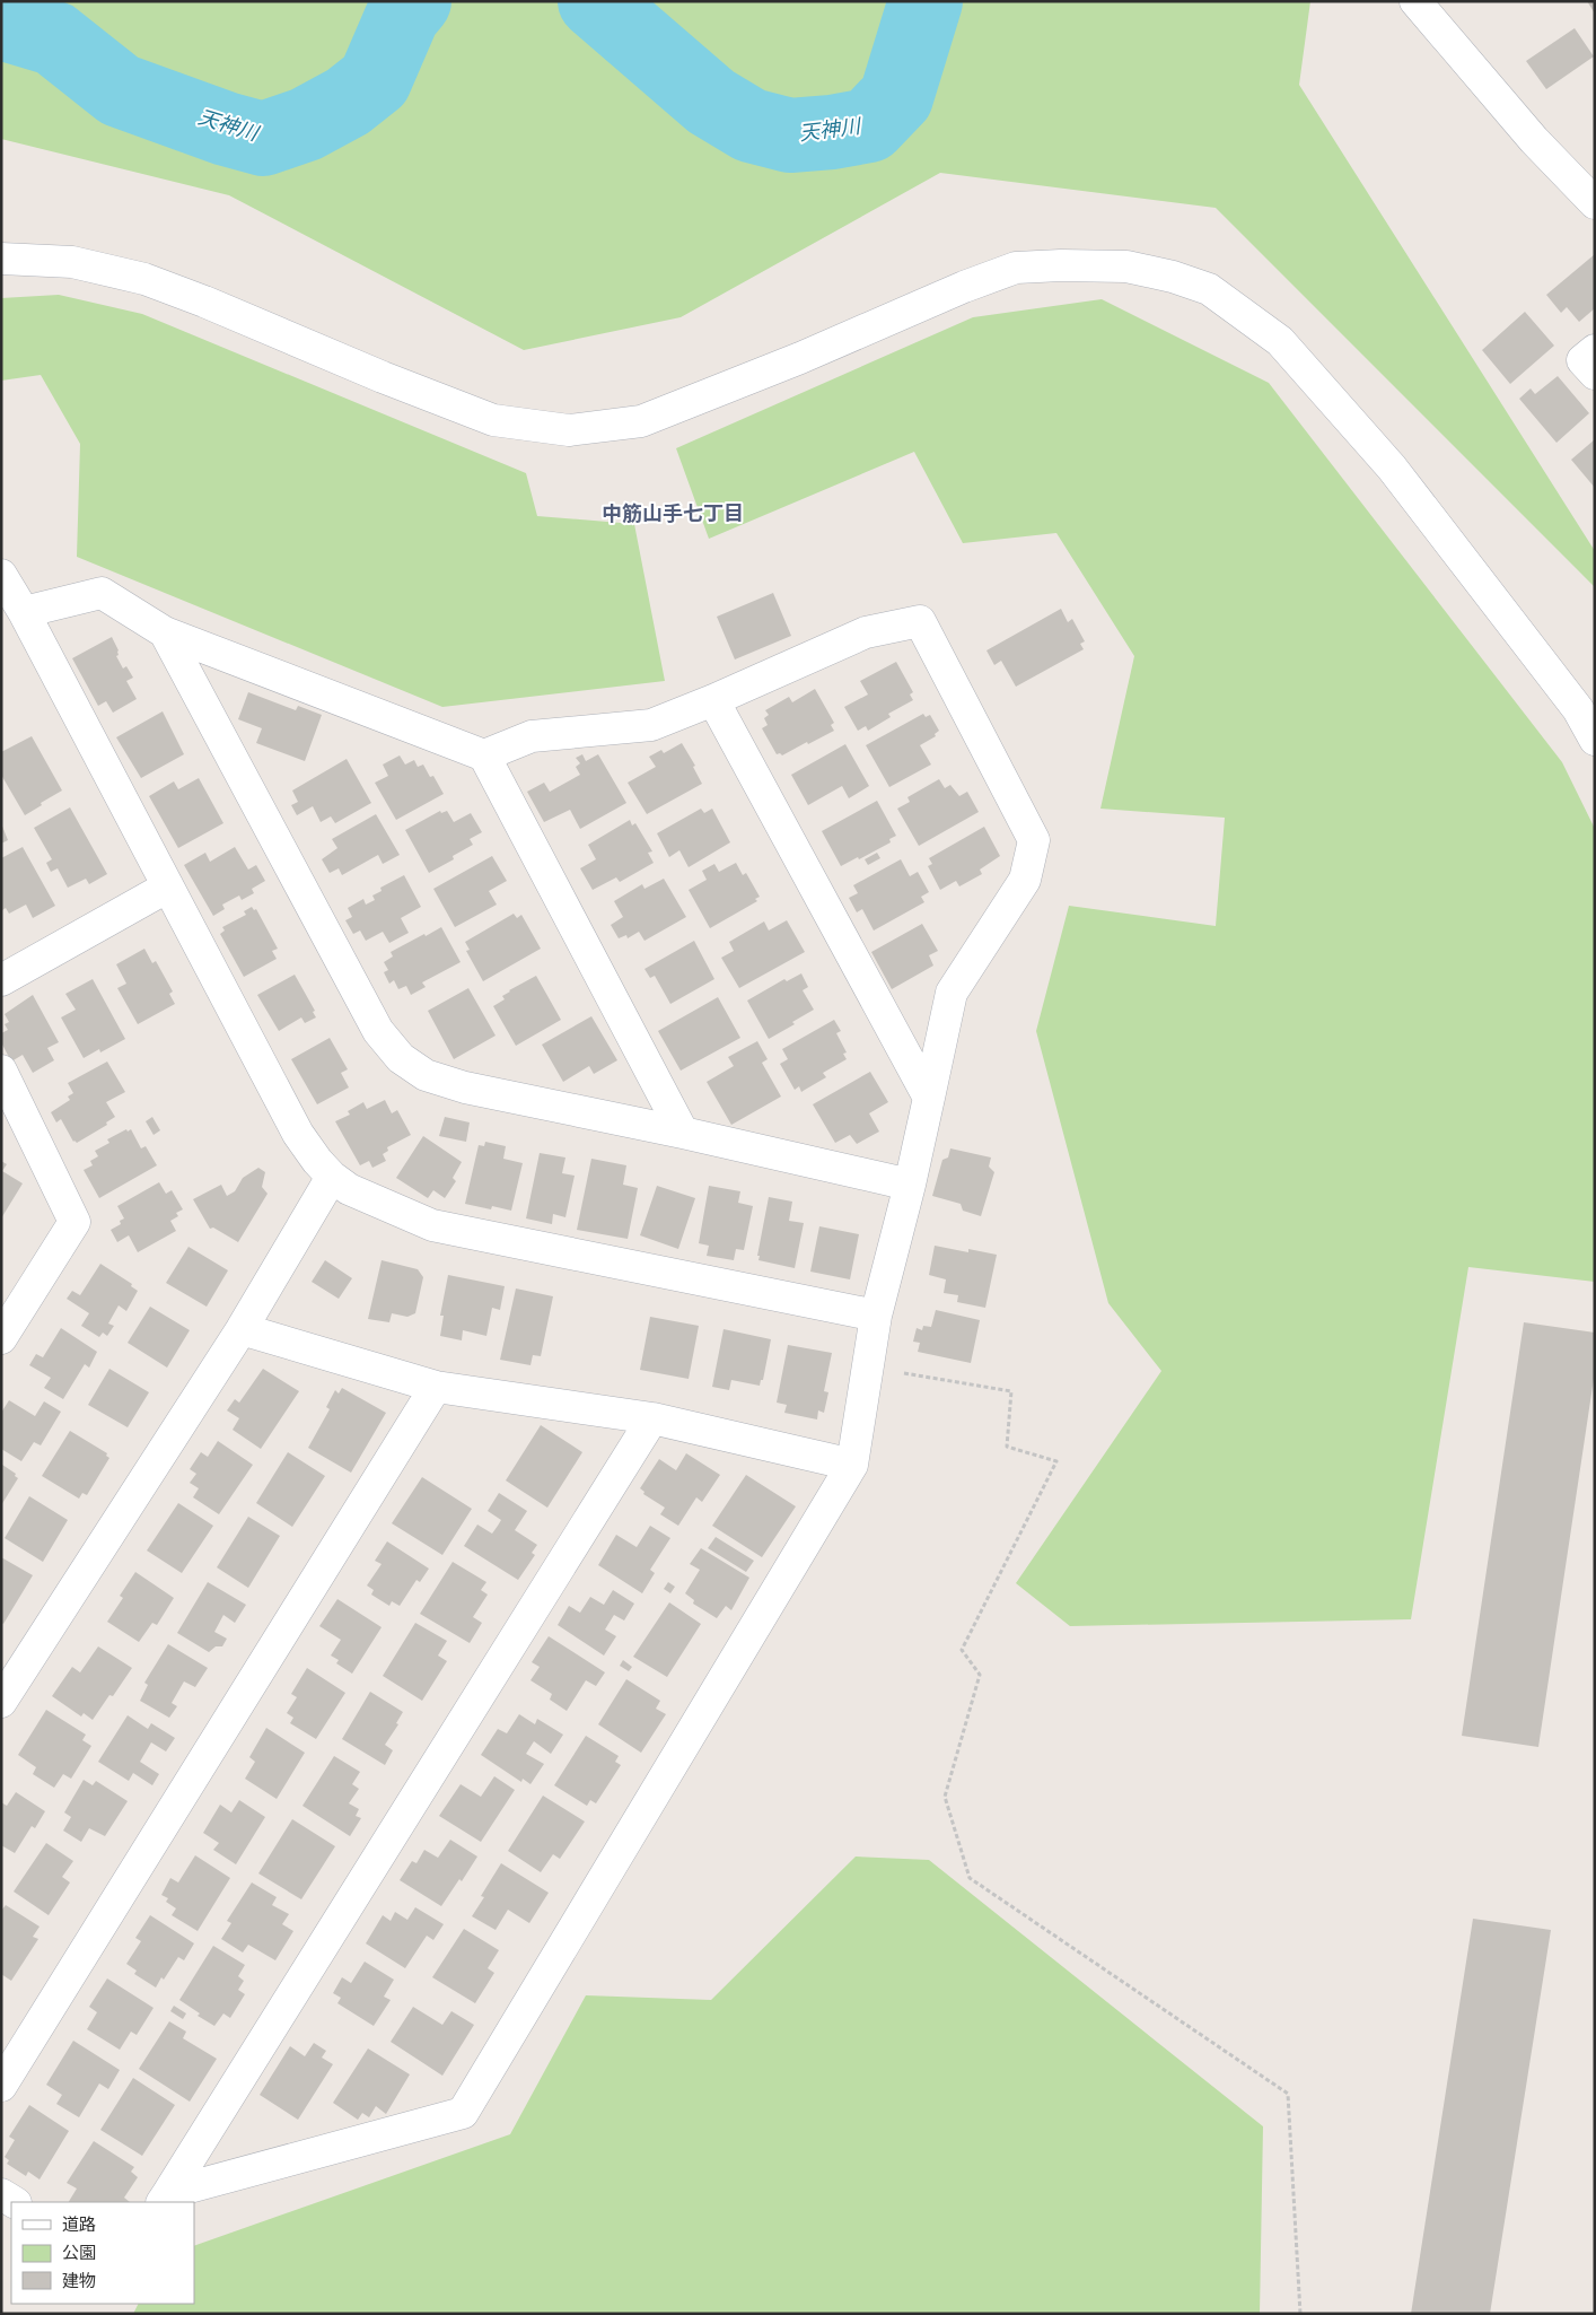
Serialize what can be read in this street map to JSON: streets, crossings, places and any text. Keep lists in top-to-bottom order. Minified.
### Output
{"districts":["中筋山手七丁目"],"water":["天神川"],"legend":["道路","公園","建物"]}
